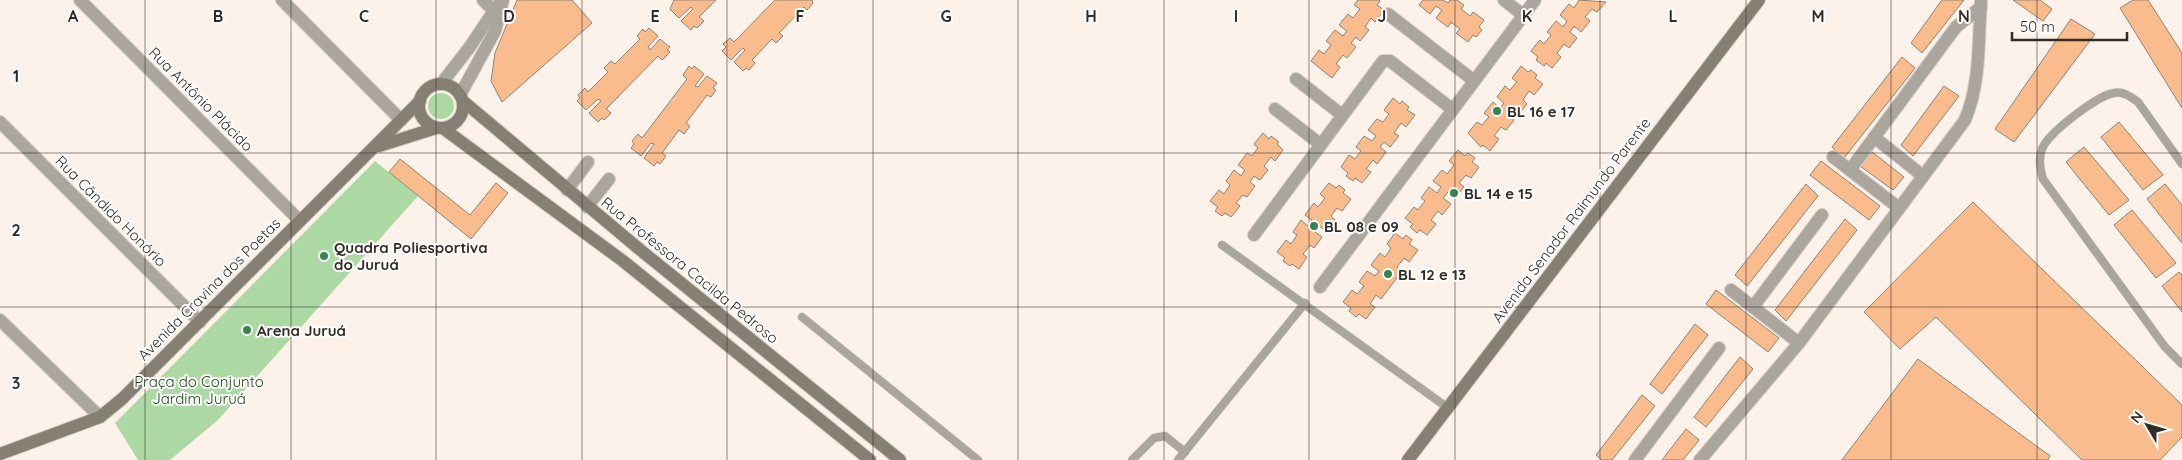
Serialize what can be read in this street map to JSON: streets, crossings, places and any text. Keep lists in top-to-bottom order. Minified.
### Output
{"streets":{"street":["Rua Antônio Plácido","Rua Cândido Honório","Avenida Senador Raimundo Parente","Rua Professora Cacilda Pedroso","Avenida Cravina dos Poetas"]},"crossings":[["Rua Antônio Plácido","Avenida Cravina dos Poetas"],["Rua Cândido Honório","Avenida Cravina dos Poetas"],["Rua Professora Cacilda Pedroso","Avenida Cravina dos Poetas"]],"parks":["Praça do Conjunto Jardim Juruá"],"places":["BL 16 e 17","BL 14 e 15","BL 08 e 09","Quadra Poliesportiva do Juruá","BL 12 e 13","Arena Juruá"],"scale_bar":"50 m","north":"top left","grid":{"columns":["A","B","C","D","E","F","G","H","I","J","K","L","M","N"],"rows":["1","2","3"]}}
